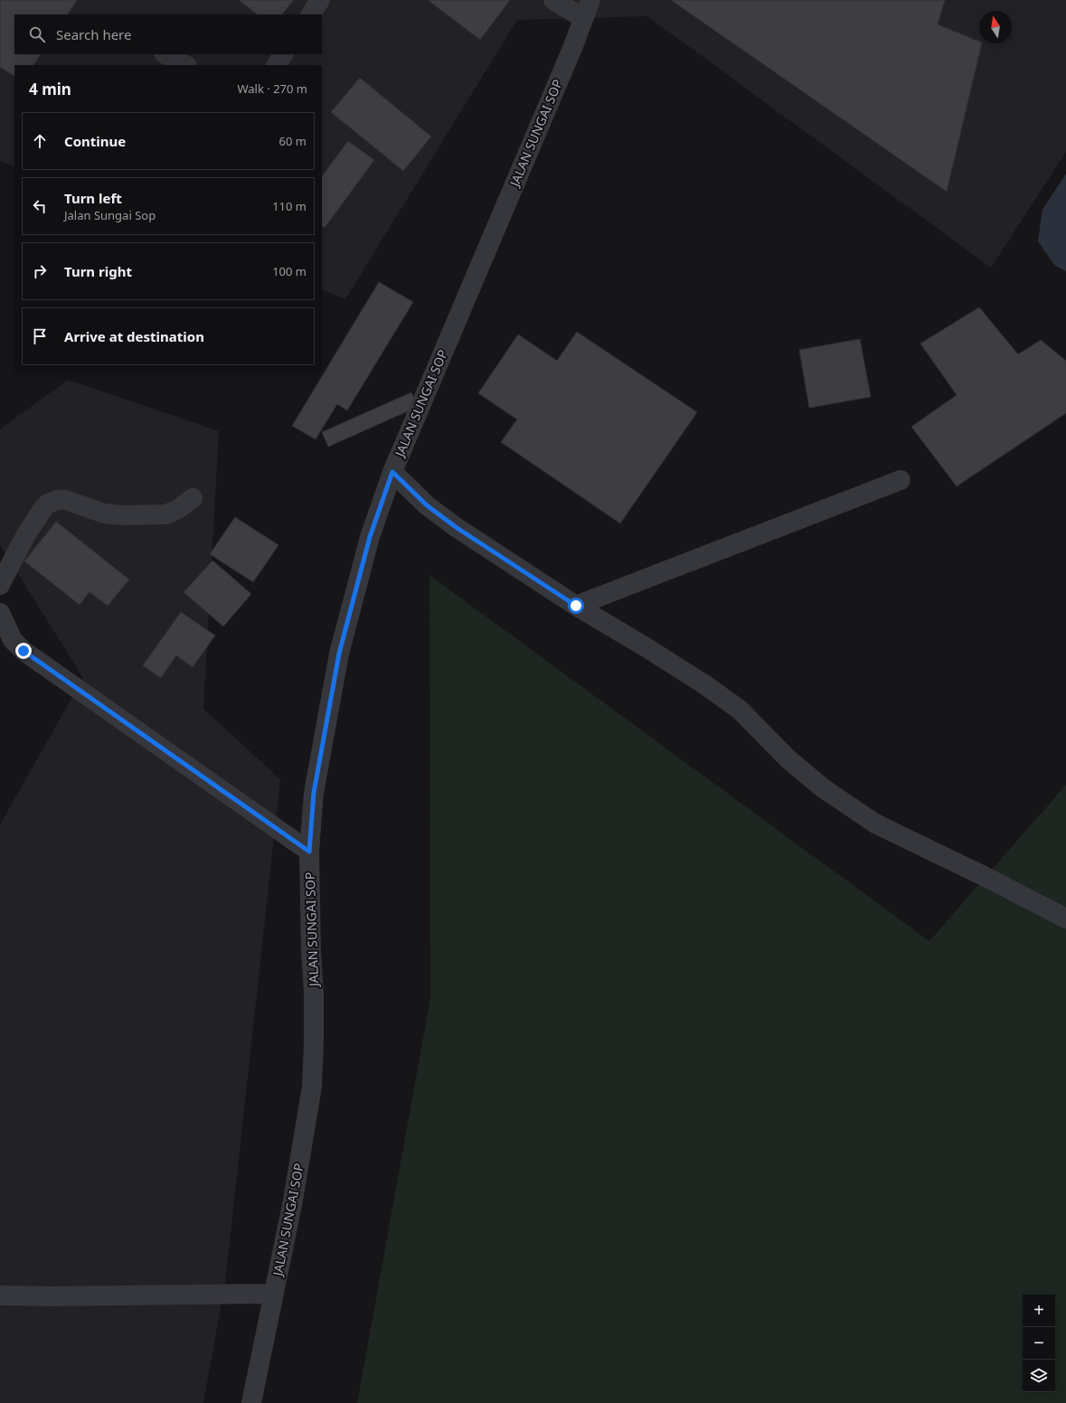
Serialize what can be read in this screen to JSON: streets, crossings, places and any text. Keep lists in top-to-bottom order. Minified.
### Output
{"streets":{"street":["JALAN SUNGAI SOP"]},"north":"top","page":{"search":"Search here","heading":["4 min","Walk · 270 m"],"list":[["Continue","60 m"],["Turn left","Jalan Sungai Sop","110 m"],["Turn right","100 m"],"Arrive at destination"],"map_buttons":["+","−"]}}
